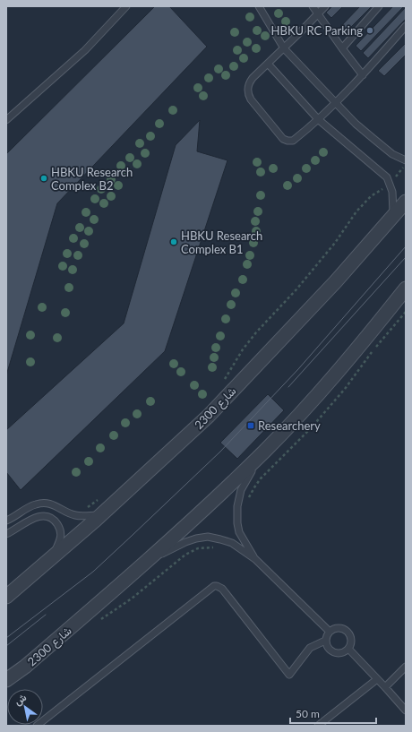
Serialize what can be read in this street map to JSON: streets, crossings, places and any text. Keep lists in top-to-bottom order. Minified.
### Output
{"streets":{"street":["شارع 2300"]},"places":{"other":["HBKU RC Parking","HBKU Research Complex B2","HBKU Research Complex B1"],"transit":["Researchery"]},"scale_bar":"50 m","north":"top left"}
